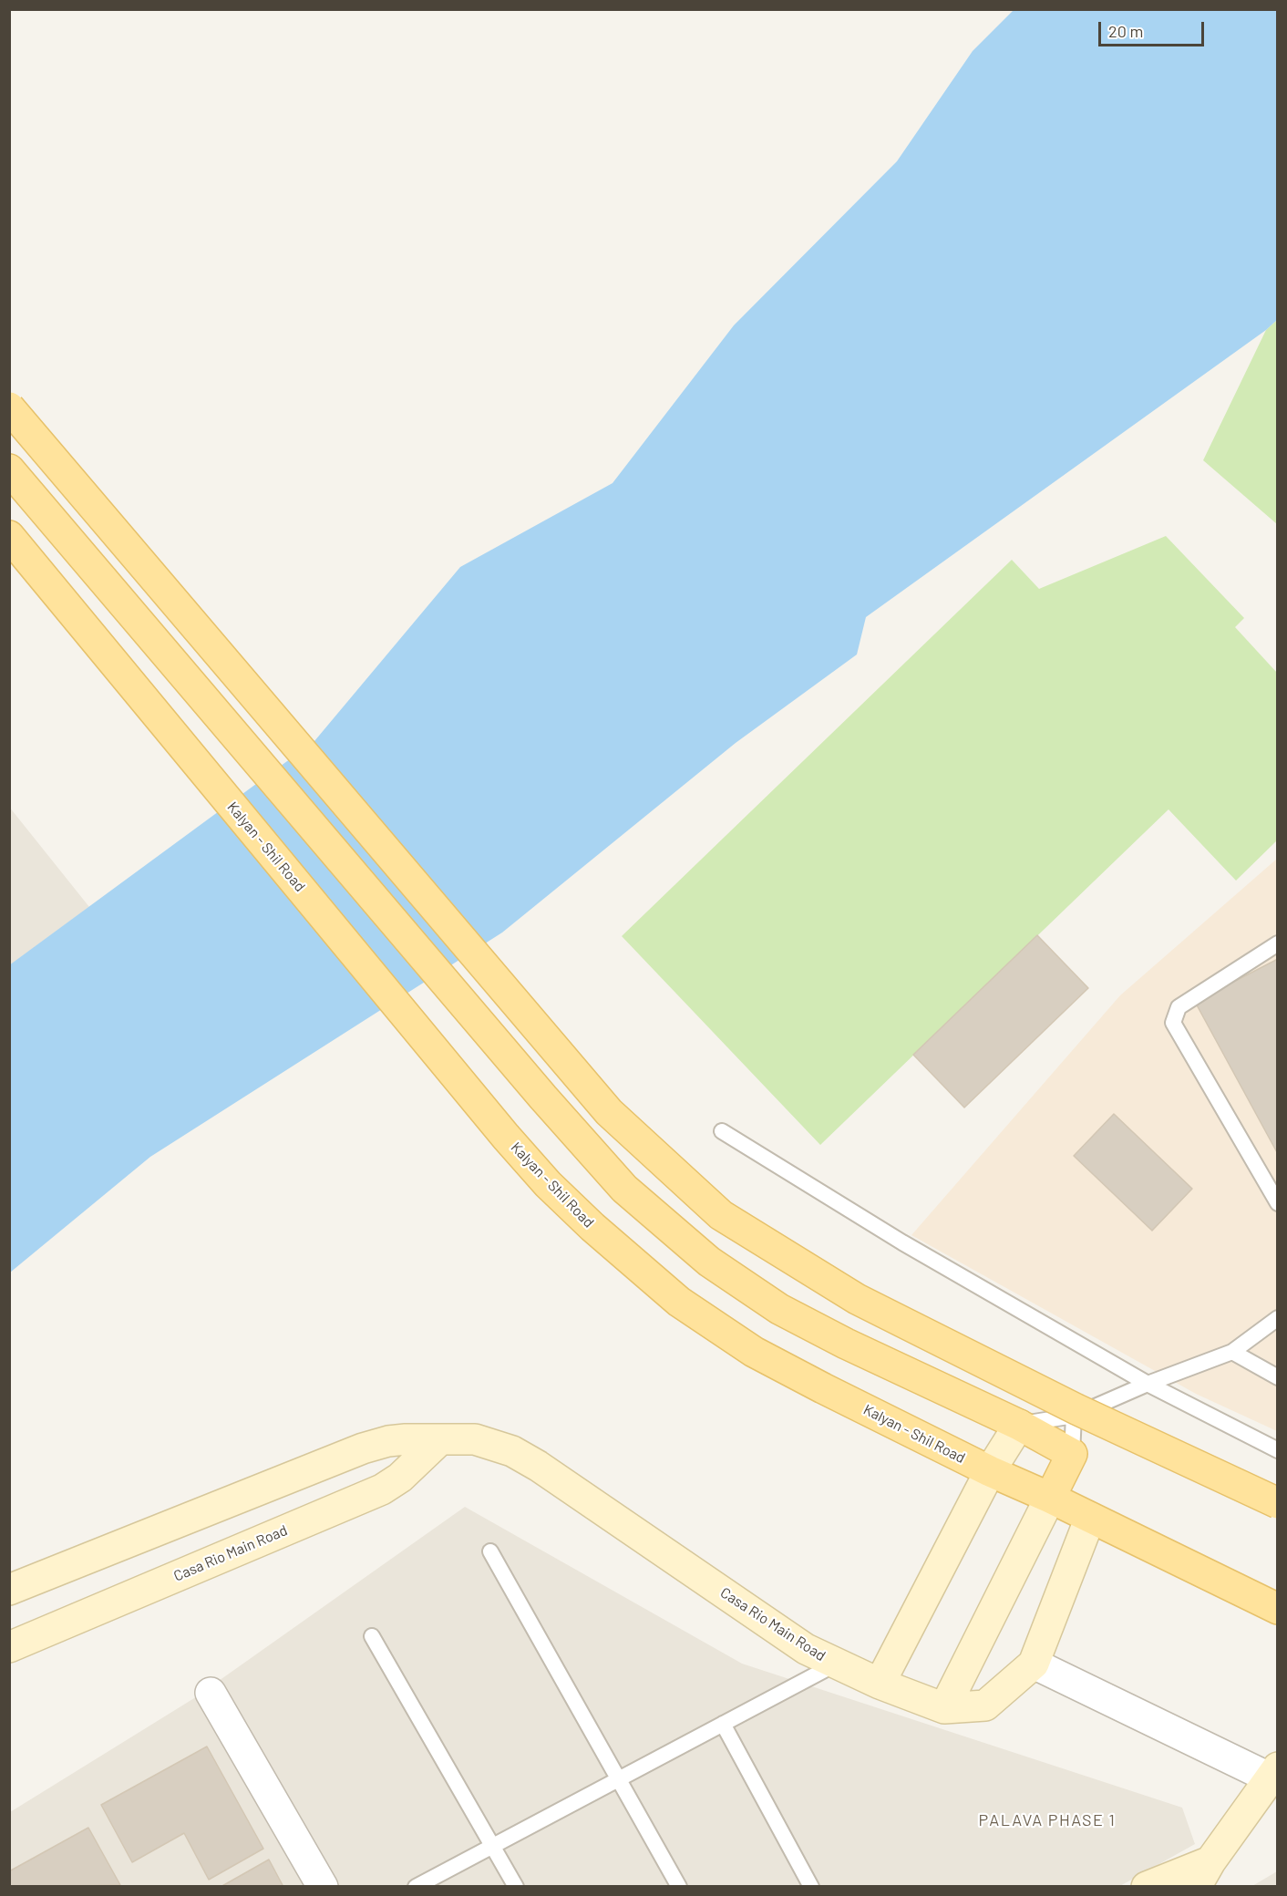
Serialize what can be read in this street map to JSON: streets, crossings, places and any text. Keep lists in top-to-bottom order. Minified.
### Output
{"streets":{"main road":["Kalyan - Shil Road"],"street":["Casa Rio Main Road"]},"crossings":[["Kalyan - Shil Road","Casa Rio Main Road"]],"districts":["PALAVA PHASE 1"],"scale_bar":"20 m"}
